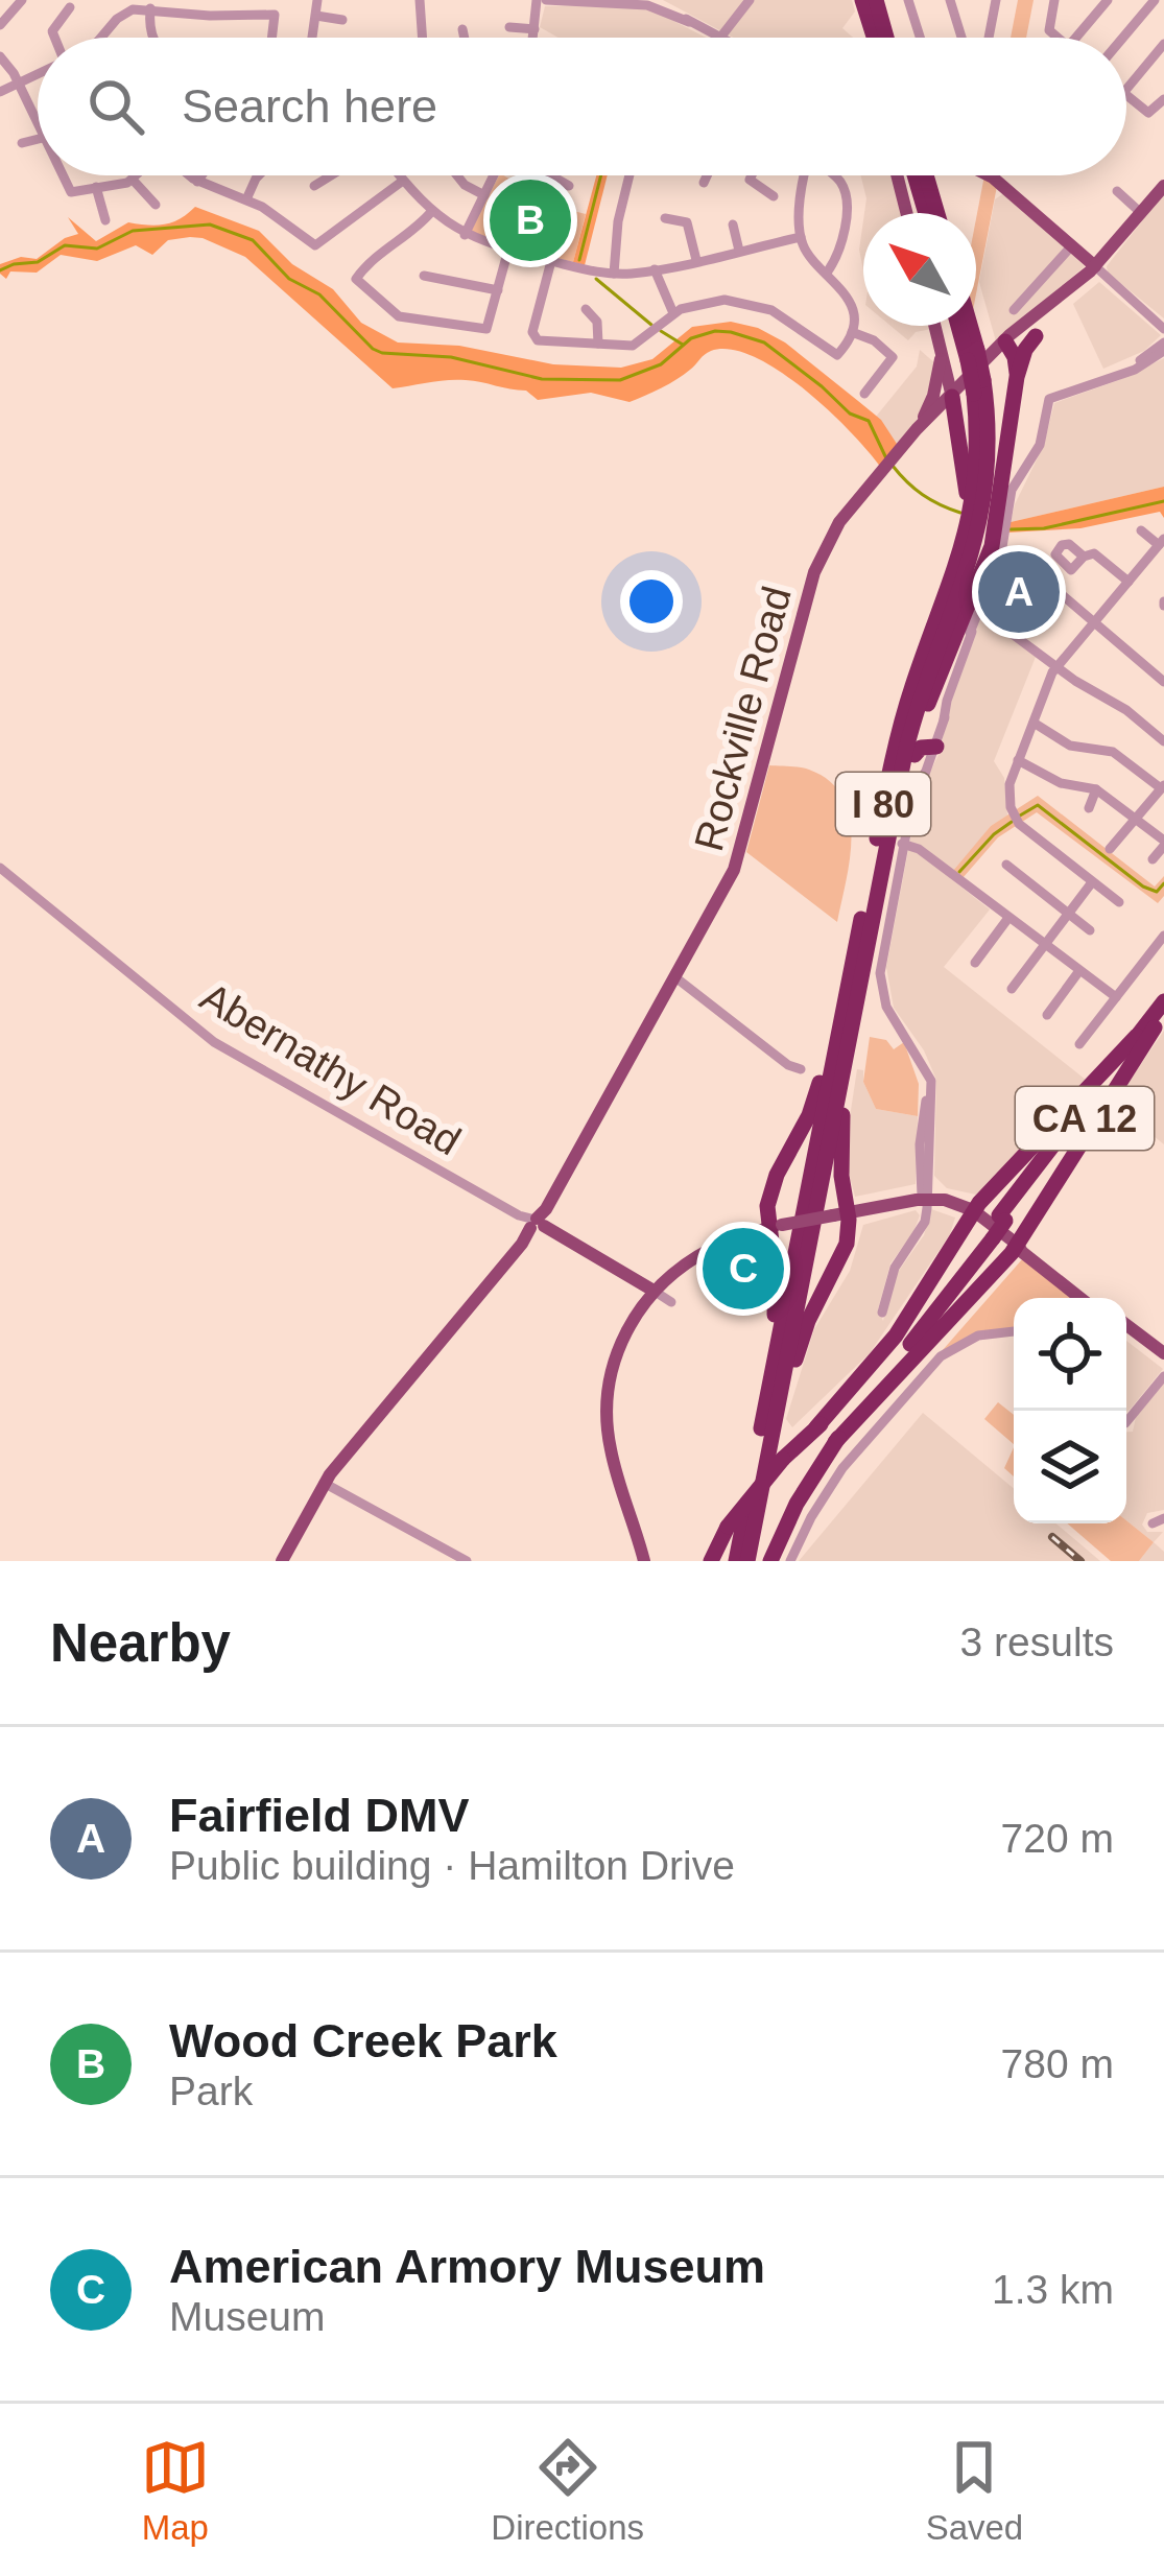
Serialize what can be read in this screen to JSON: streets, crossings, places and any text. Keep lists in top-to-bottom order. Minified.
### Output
{"streets":{"highway":["I 80","CA 12"],"main road":["Rockville Road","Abernathy Road"]},"crossings":[["Rockville Road","Abernathy Road"]],"north":"top left","page":{"search":"Search here","pins":["B","A","C"],"heading":["Nearby","3 results"],"list":[{"mark":"A","name":"Fairfield DMV","note":"Public building · Hamilton Drive","value":"720 m"},{"mark":"B","name":"Wood Creek Park","note":"Park","value":"780 m"},{"mark":"C","name":"American Armory Museum","note":"Museum","value":"1.3 km"}],"nav":["Map","Directions","Saved"]}}
